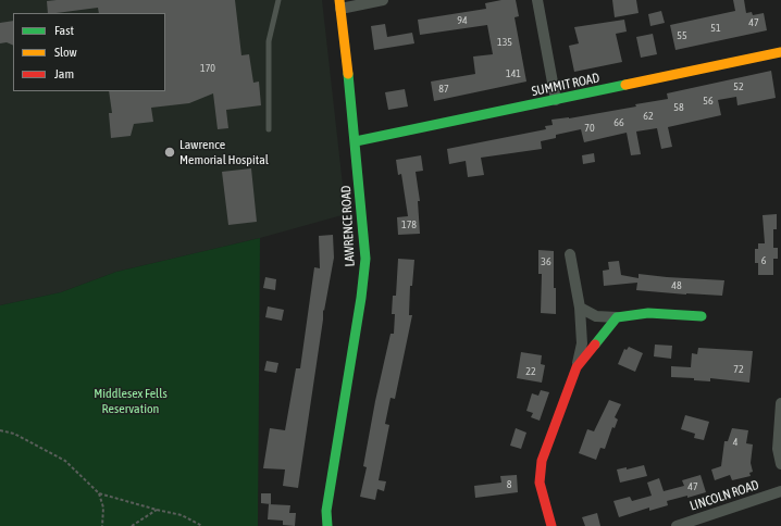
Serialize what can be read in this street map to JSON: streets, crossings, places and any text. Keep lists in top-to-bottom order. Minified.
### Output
{"streets":{"street":["SUMMIT ROAD","LAWRENCE ROAD","LINCOLN ROAD"]},"crossings":[["SUMMIT ROAD","LAWRENCE ROAD"]],"parks":["Middlesex Fells Reservation"],"places":["Lawrence Memorial Hospital"],"house_numbers":["94","47","51","55","135","170","141","52","87","56","58","62","66","70","178","6","36","48","72","22","4","8","47"],"legend":["Fast","Slow","Jam"]}
